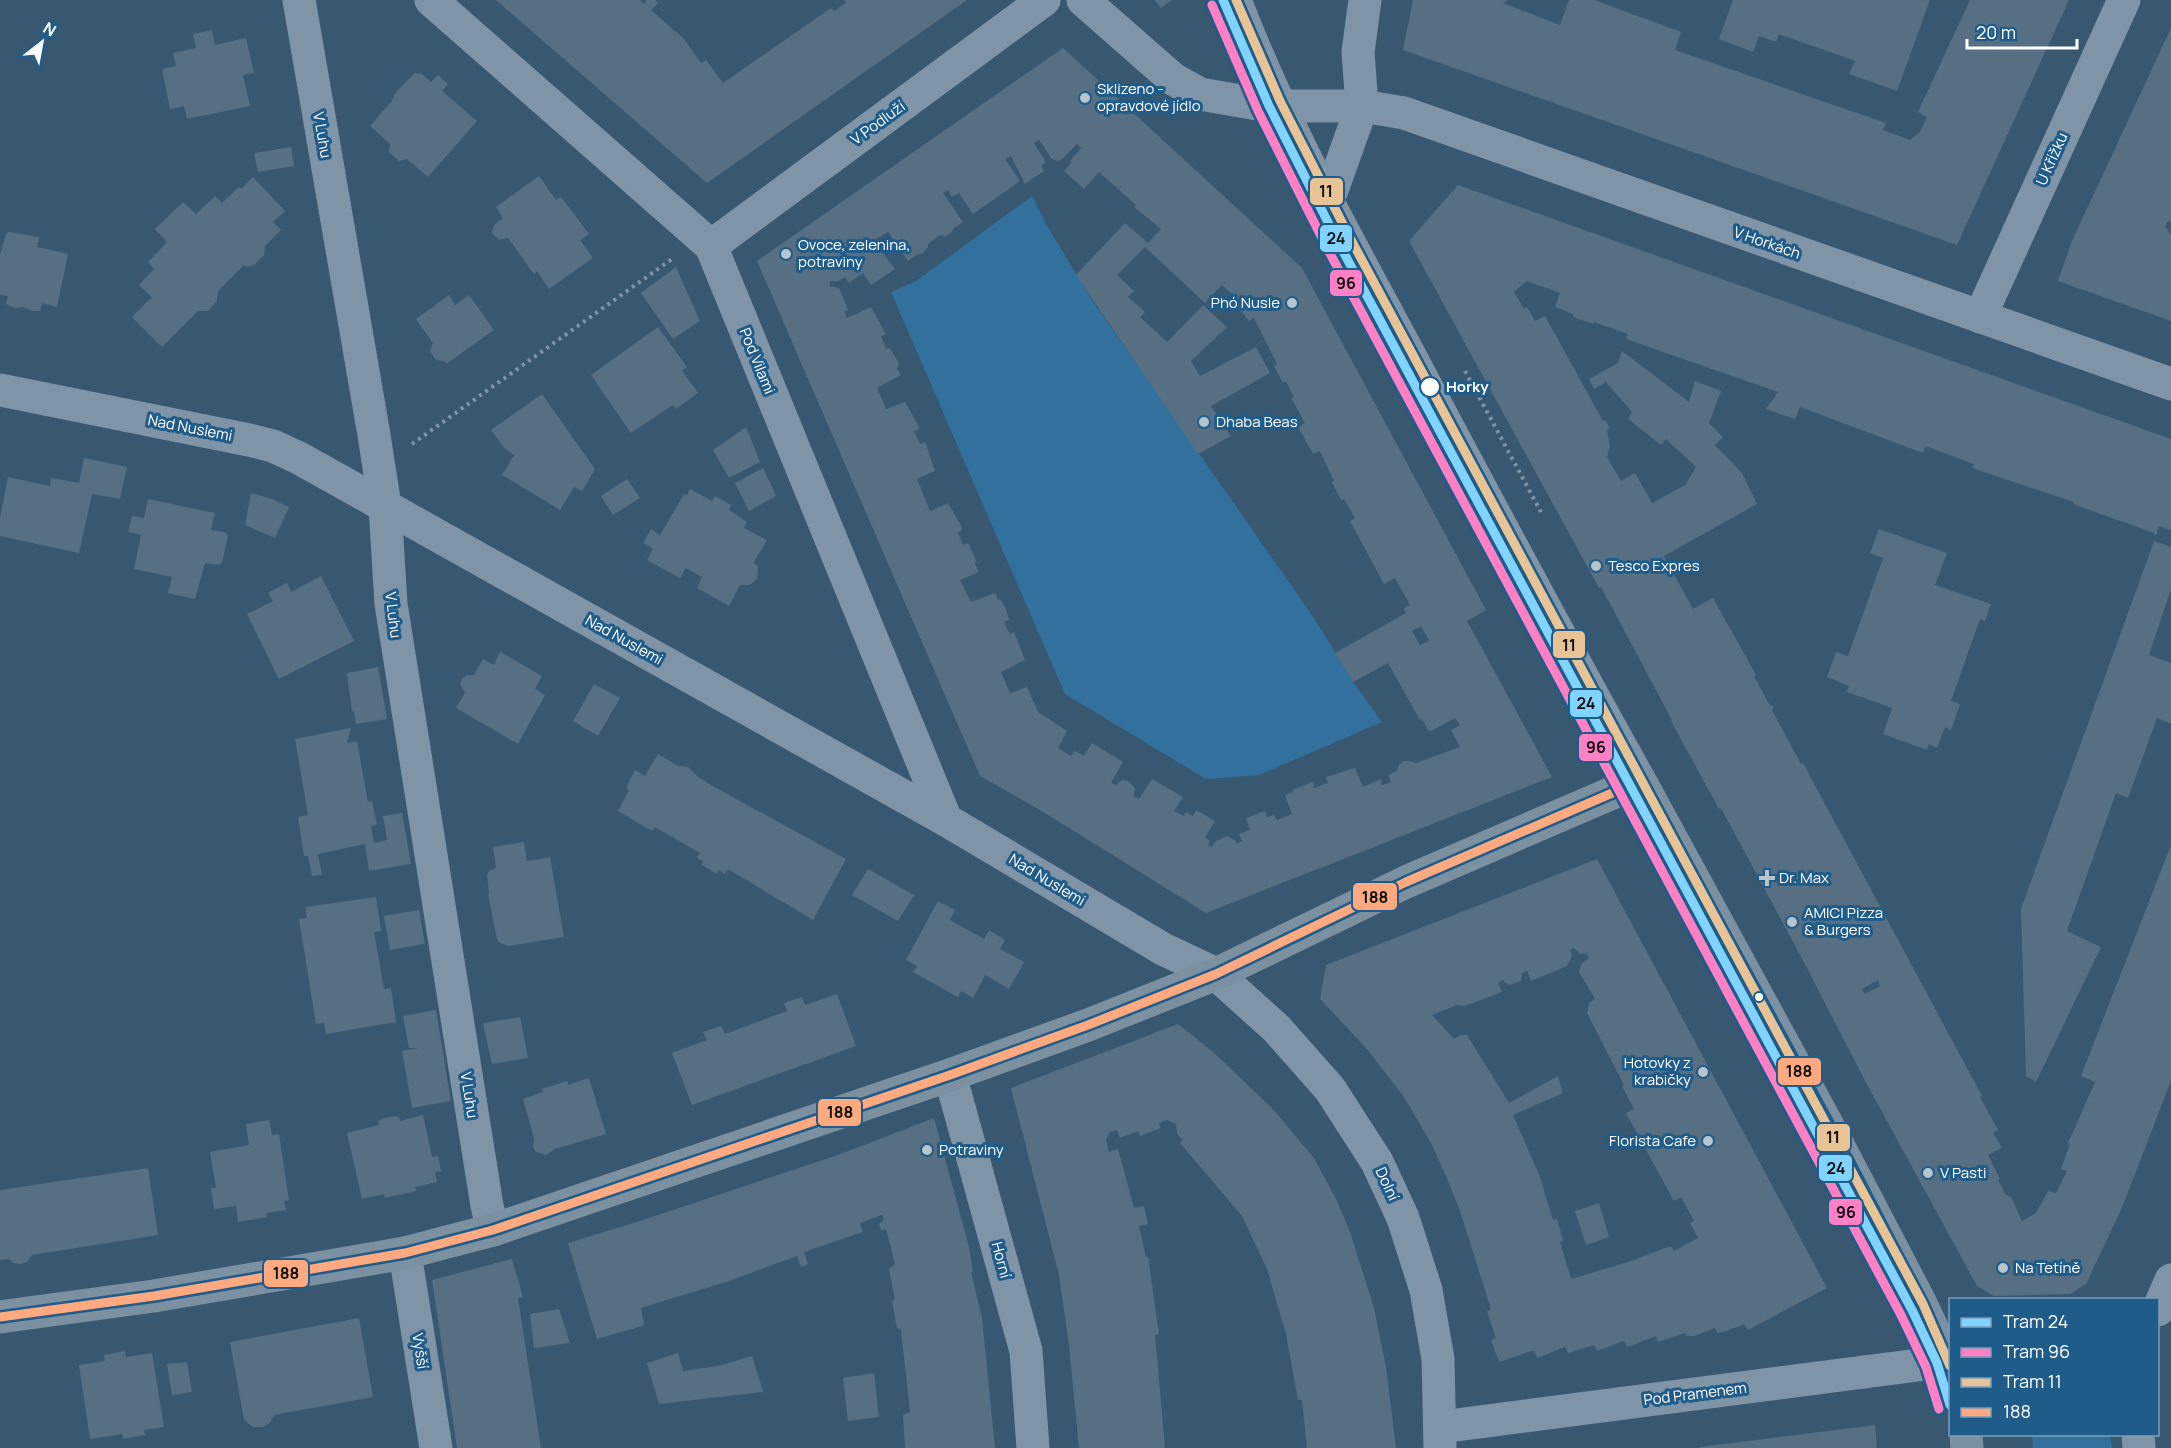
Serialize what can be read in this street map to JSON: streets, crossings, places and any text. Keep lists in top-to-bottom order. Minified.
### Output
{"streets":{"street":["V Podluží","V Luhu","U Křížku","V Horkách","Pod Vilami","Nad Nuslemi","Dolní","Horní","Vyšší","Pod Pramenem"]},"crossings":[["V Podluží","Pod Vilami"],["V Luhu","Nad Nuslemi"],["U Křížku","V Horkách"],["Pod Vilami","Nad Nuslemi"],["Nad Nuslemi","Dolní"],["Dolní","Pod Pramenem"]],"places":{"other":["Sklizeno - opravdové jídlo","Ovoce, zelenina, potraviny","Phó Nusle","Horky","Dhaba Beas","Tesco Expres","AMICI Pizza & Burgers","Hotovky z krabičky","Florista Cafe","Potraviny","V Pasti","Na Tetíně"],"health":["Dr. Max"]},"lines":["tram line 24","tram line 11","tram line 96","transit line 188"],"legend":["Tram 24","Tram 96","Tram 11","188"],"scale_bar":"20 m","north":"top right"}
